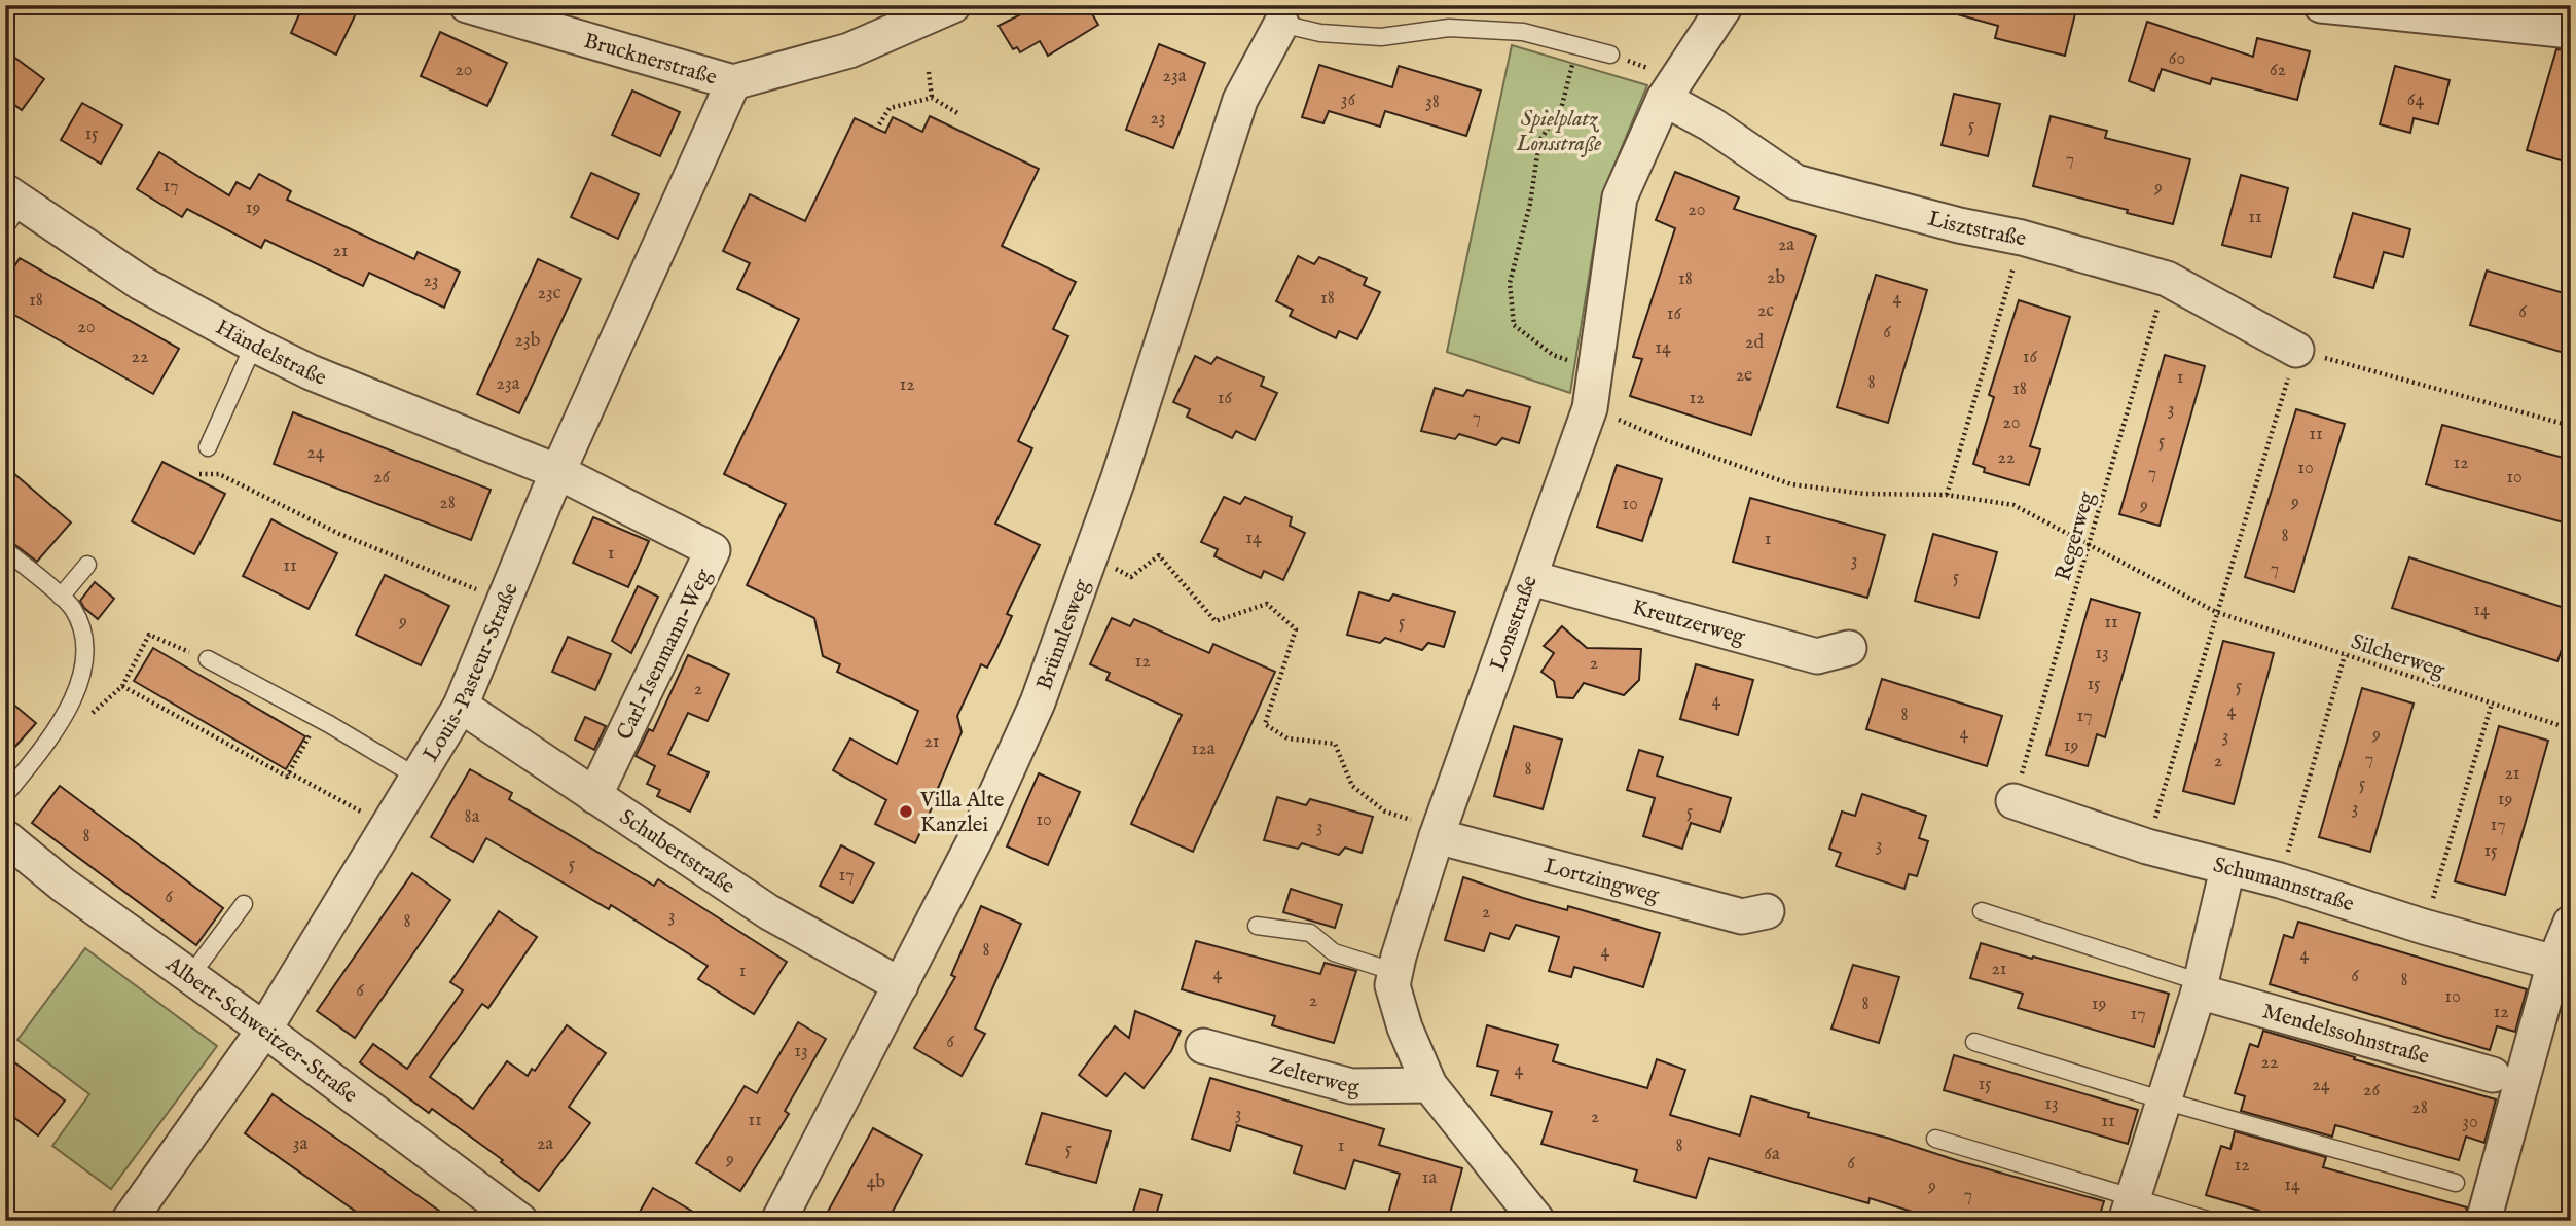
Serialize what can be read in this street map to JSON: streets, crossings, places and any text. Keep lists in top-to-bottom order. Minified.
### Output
{"streets":{"street":["Brucknerstraße","Lisztstraße","Händelstraße","Kreutzerweg","Lonsstraße","Brünnlesweg","Carl-Isenmann-Weg","Louis-Pasteur-Straße","Schubertstraße","Lortzingweg","Schumannstraße","Albert-Schweitzer-Straße","Mendelssohnstraße","Zelterweg"],"path":["Regerweg","Silcherweg"]},"crossings":[["Brucknerstraße","Louis-Pasteur-Straße"],["Lisztstraße","Regerweg"],["Lisztstraße","Lonsstraße"],["Händelstraße","Carl-Isenmann-Weg"],["Händelstraße","Louis-Pasteur-Straße"],["Regerweg","Silcherweg"],["Regerweg","Schumannstraße"],["Kreutzerweg","Lonsstraße"],["Lonsstraße","Silcherweg"],["Lonsstraße","Lortzingweg"],["Lonsstraße","Zelterweg"],["Brünnlesweg","Schubertstraße"],["Carl-Isenmann-Weg","Louis-Pasteur-Straße"],["Carl-Isenmann-Weg","Schubertstraße"],["Louis-Pasteur-Straße","Schubertstraße"],["Louis-Pasteur-Straße","Albert-Schweitzer-Straße"]],"parks":["Spielplatz Lonsstraße"],"places":["Villa Alte Kanzlei"],"house_numbers":["60","20","62","23a","36","64","38","23","5","15","7","17","9","19","20","11","2a","21","2b","18","23","23c","18","4","18","2c","6","16","20","6","23b","2d","14","22","16","2e","1","8","23a","12","18","16","12","3","7","20","11","5","24","22","12","10","7","26","10","9","28","10","9","8","14","1","1","3","11","7","5","14","9","5","11","13","12","2","15","5","2","4","4","8","17","4","9","3","21","19","12a","7","2","8","21","5","19","3","5","8a","10","17","3","8","3","15","5","17","6","2","3","8","8","4","4","21","1","4","6","8","6","10","2","8","19","12","17","6","13","22","4","15","24","26","13","28","3","2","11","11","30","3a","2a","1","8","5","6a","9","6","12","1a","4b","14","9","7"]}
